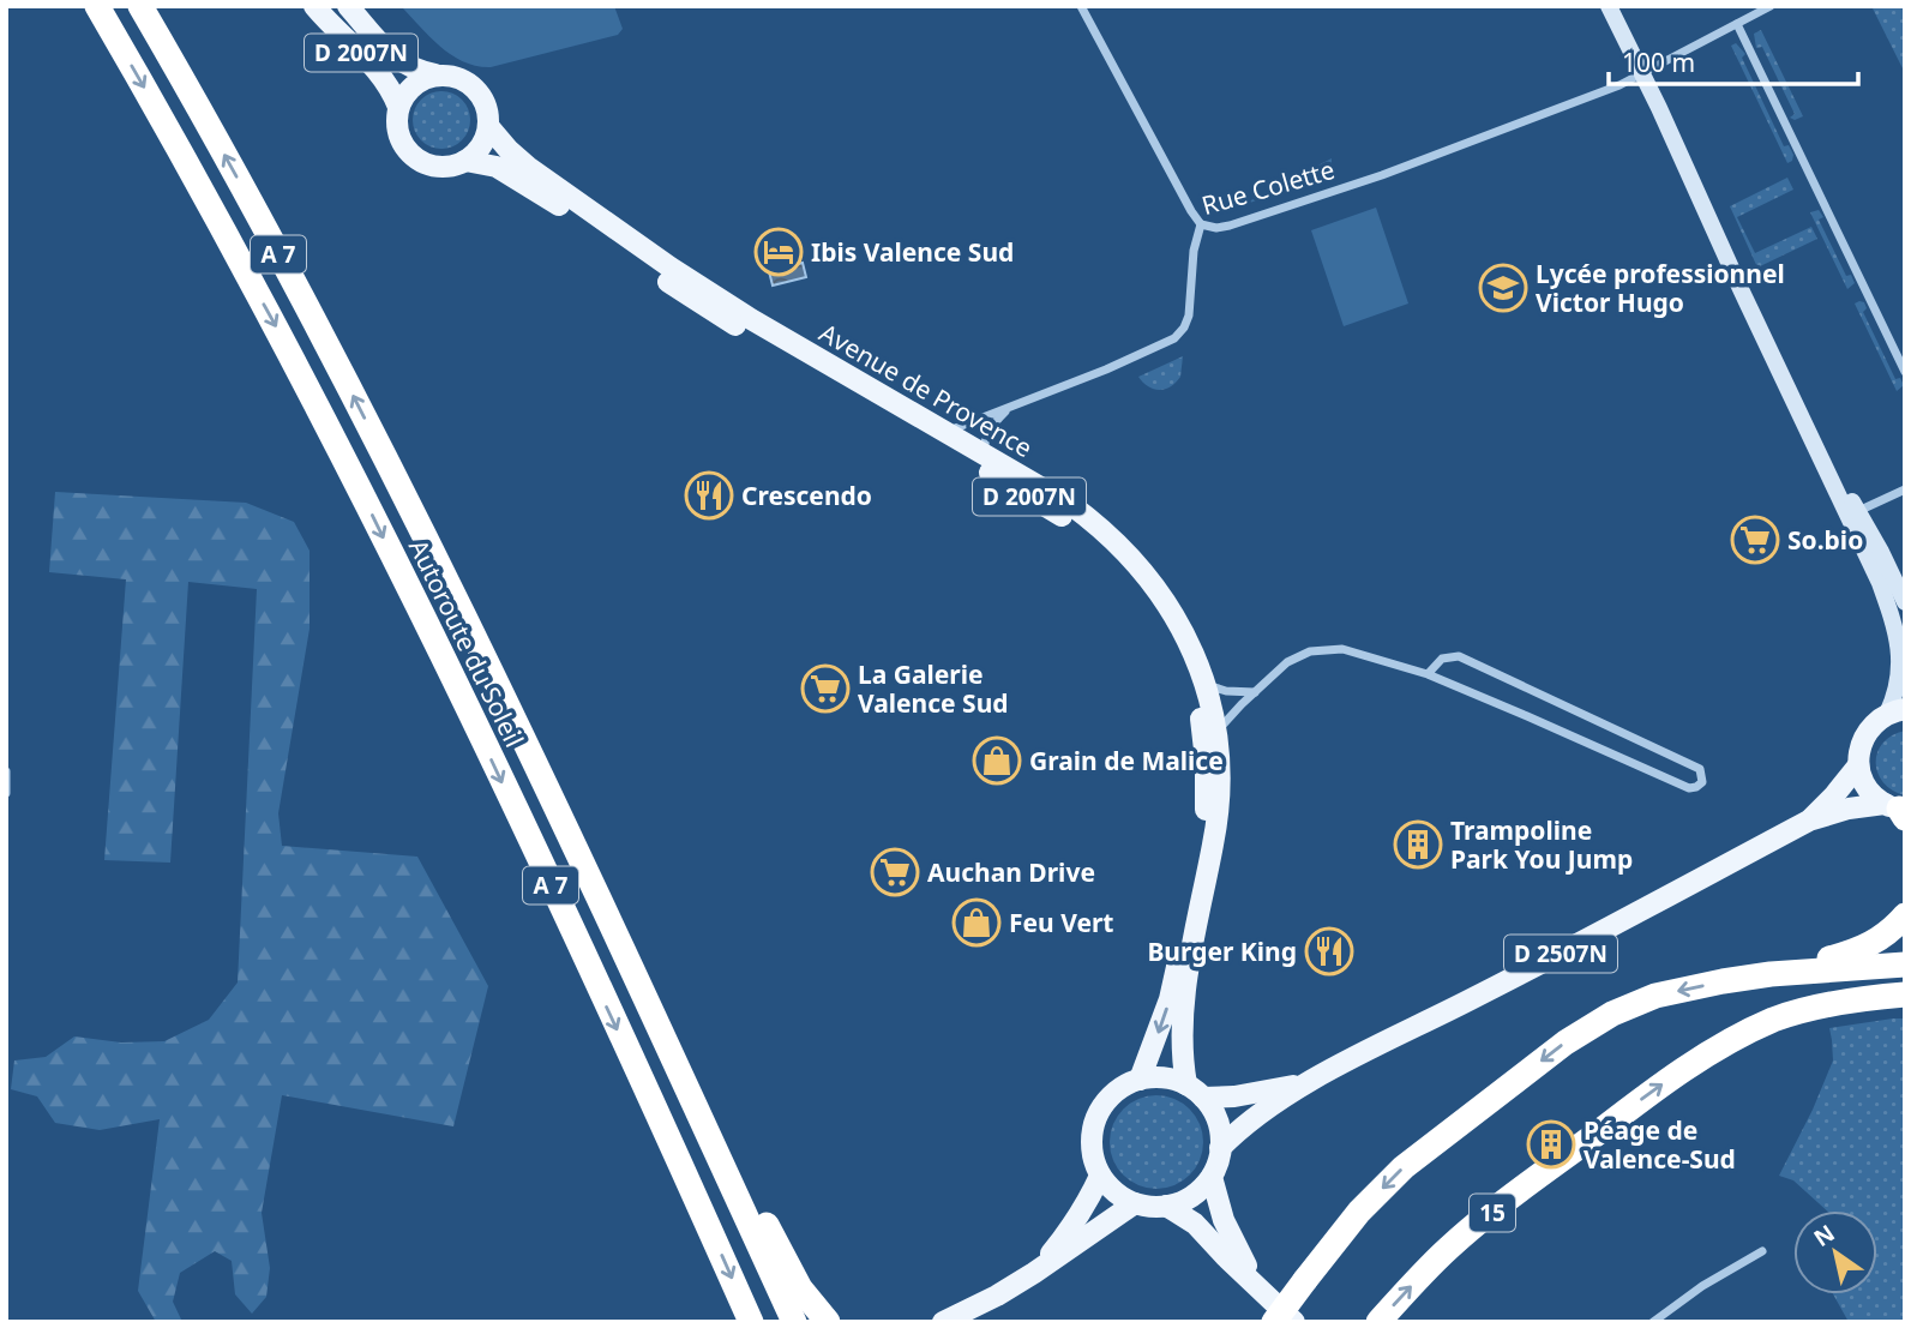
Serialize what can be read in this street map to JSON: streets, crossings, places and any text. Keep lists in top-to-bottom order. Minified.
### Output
{"streets":{"highway":["A 7","Autoroute du Soleil","15"],"main road":["D 2007N","Avenue de Provence","D 2507N"],"street":["Rue Colette"]},"crossings":[["D 2007N","Avenue de Provence"],["Rue Colette","Avenue de Provence"],["Avenue de Provence","D 2507N"]],"places":{"hotel":["Ibis Valence Sud"],"school or university":["Lycée professionnel Victor Hugo"],"restaurant":["Crescendo","Burger King"],"supermarket":["So.bio","La Galerie Valence Sud","Auchan Drive"],"shop":["Grain de Malice","Feu Vert"],"building":["Trampoline Park You Jump","Péage de Valence-Sud"]},"scale_bar":"100 m","north":"top left"}
